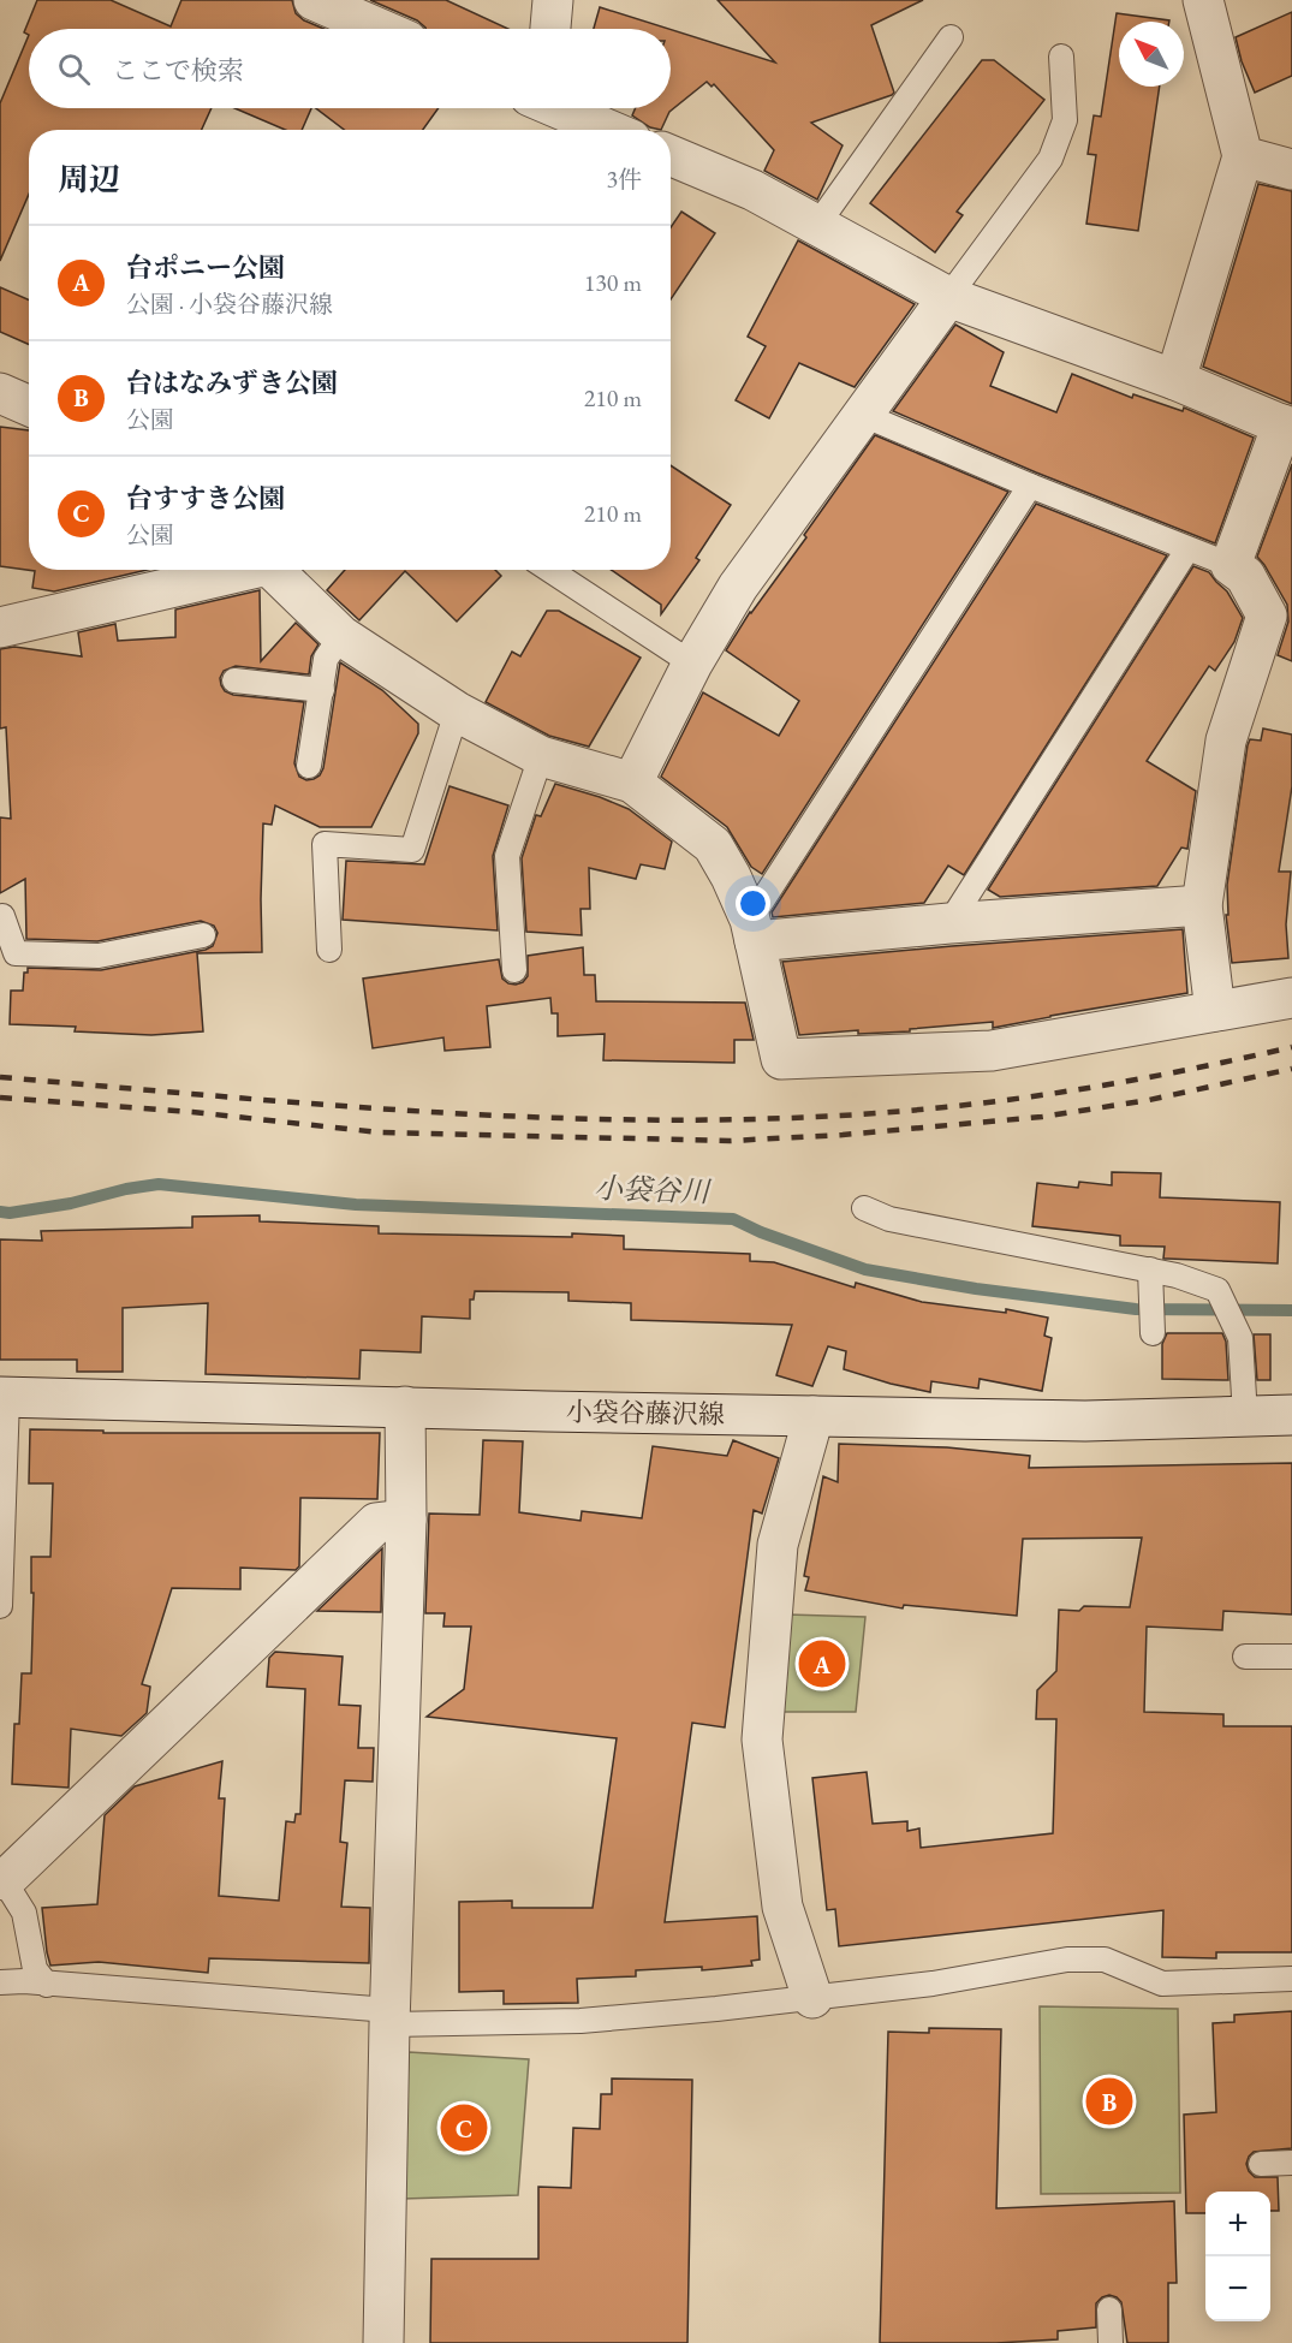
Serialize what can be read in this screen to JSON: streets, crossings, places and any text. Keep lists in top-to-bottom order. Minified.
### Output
{"streets":{"street":["小袋谷藤沢線"]},"water":["小袋谷川"],"north":"top left","page":{"search":"ここで検索","heading":["周辺","3件"],"list":[{"mark":"A","name":"台ポニー公園","note":"公園 · 小袋谷藤沢線","value":"130 m"},{"mark":"B","name":"台はなみずき公園","note":"公園","value":"210 m"},{"mark":"C","name":"台すすき公園","note":"公園","value":"210 m"}],"pins":["A","B","C"],"map_buttons":["+","−"]}}
